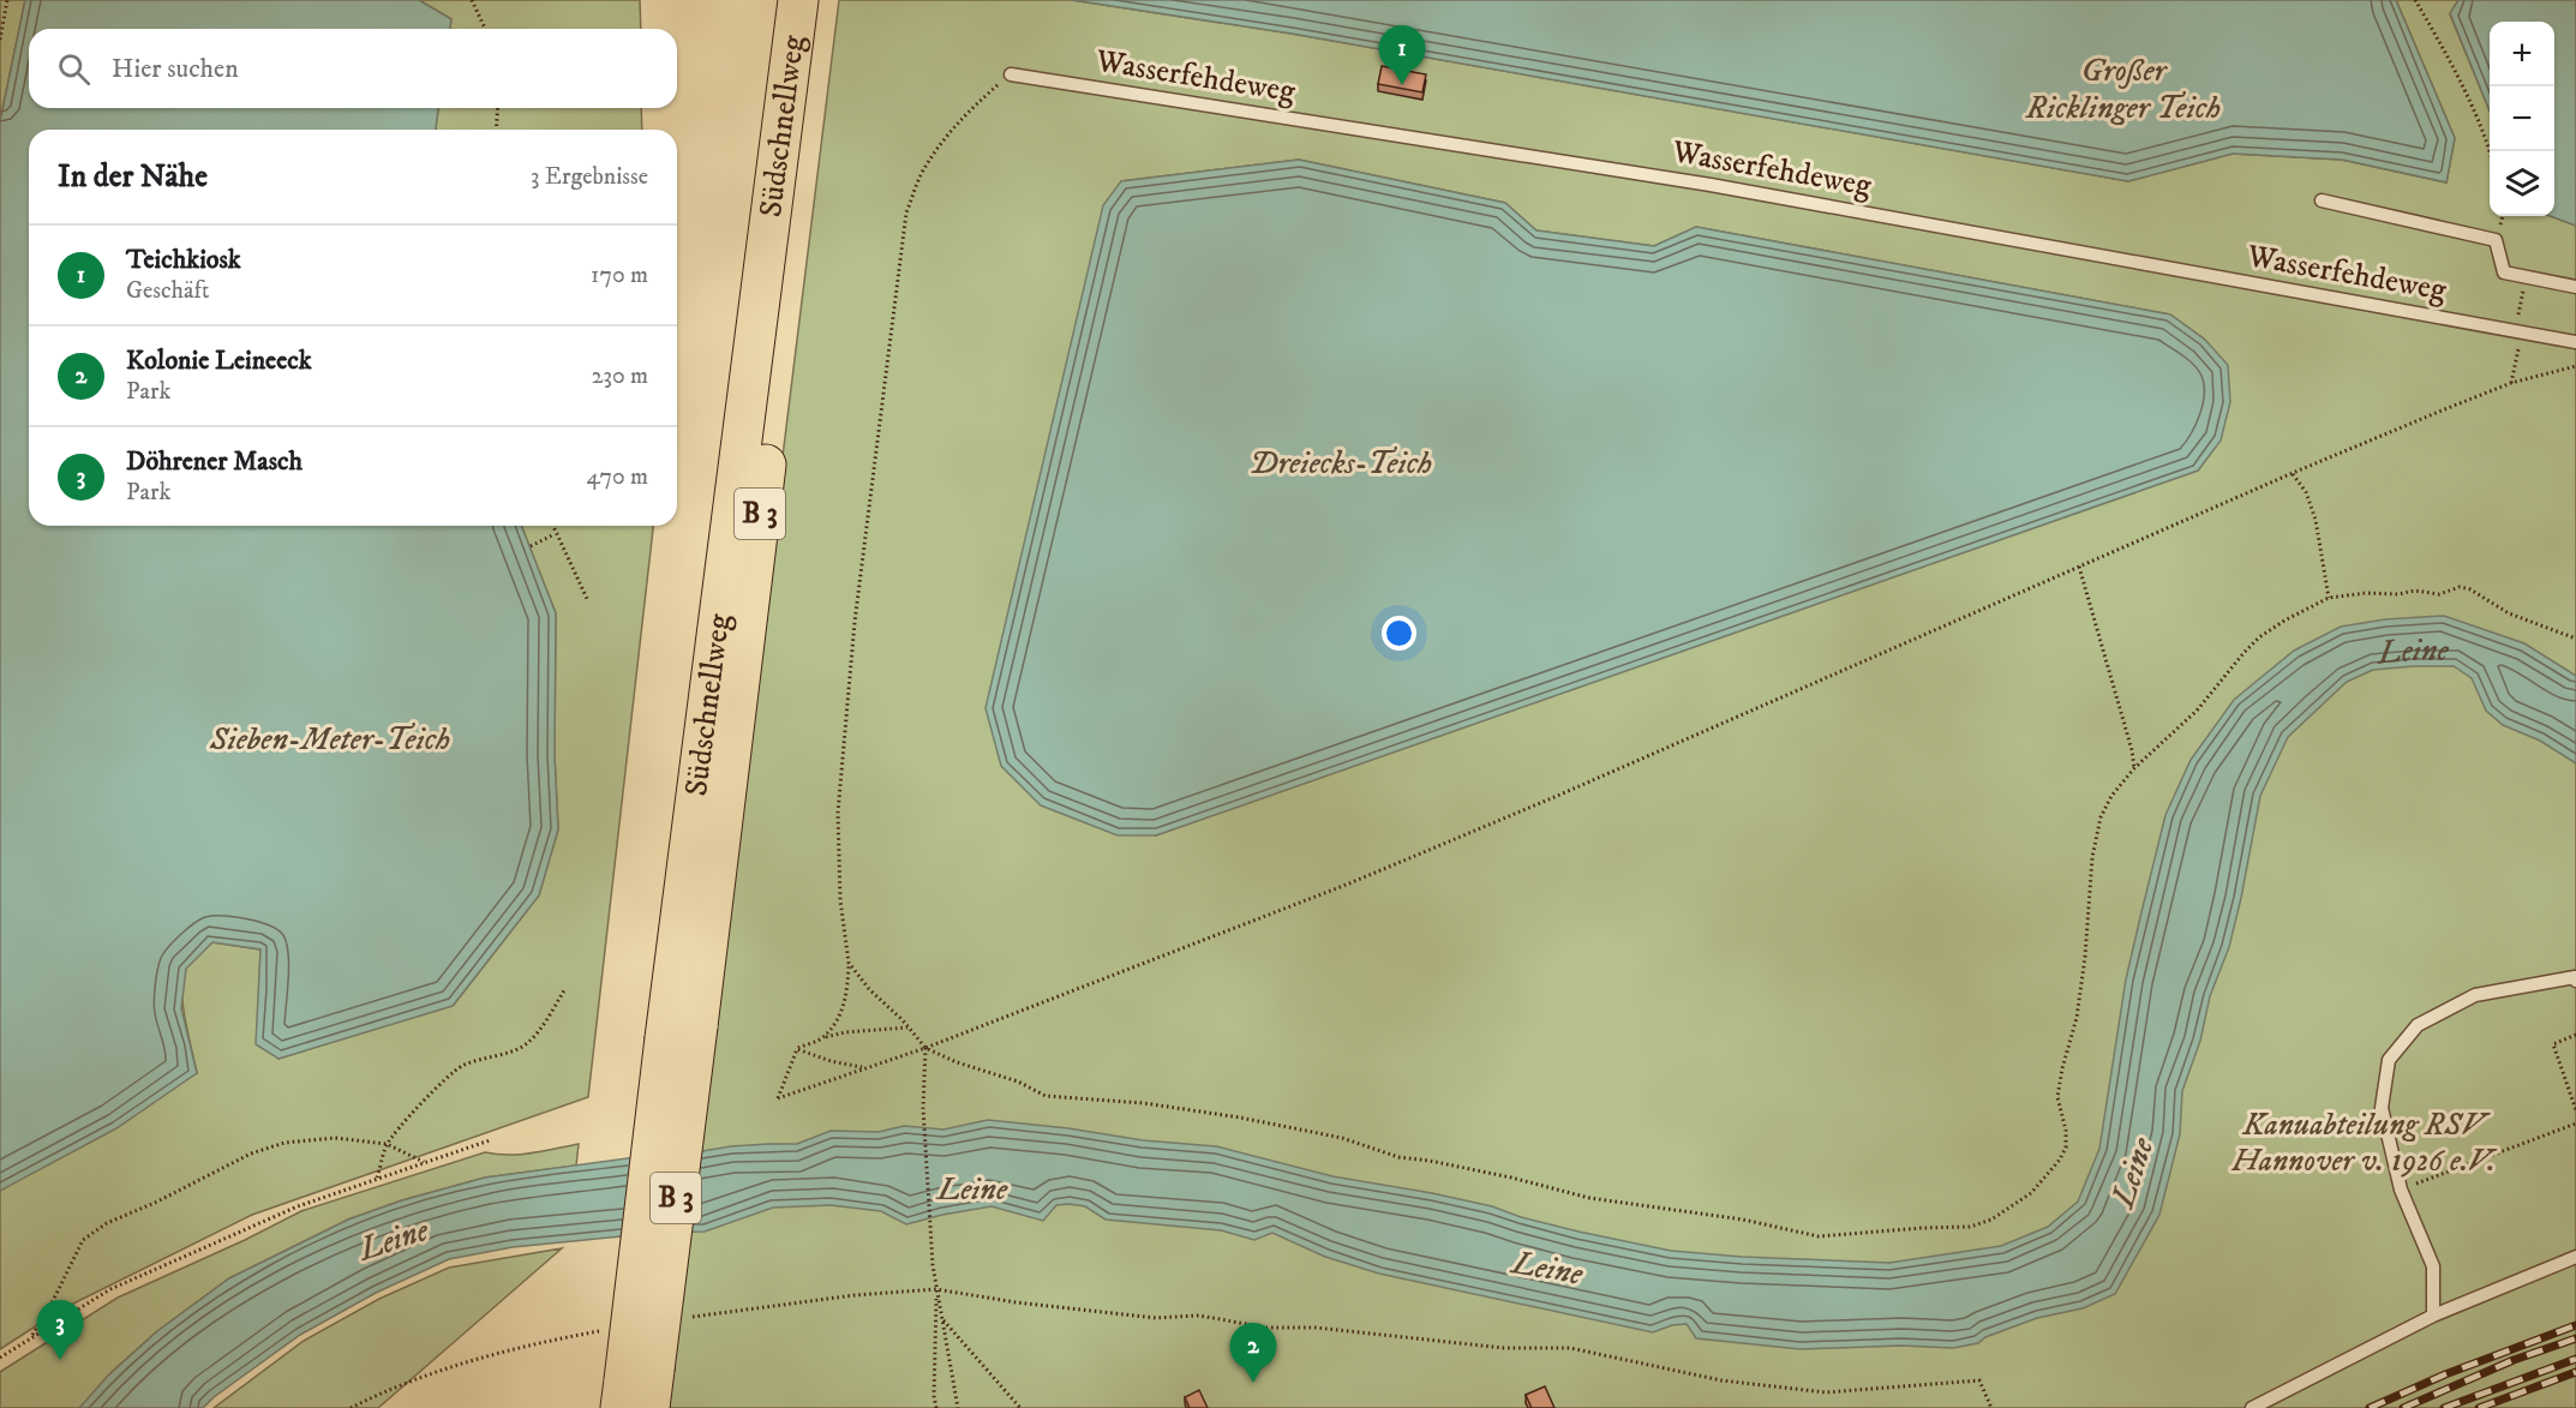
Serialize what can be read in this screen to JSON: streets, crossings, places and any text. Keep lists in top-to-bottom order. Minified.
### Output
{"streets":{"highway":["Südschnellweg","B 3"],"lane":["Wasserfehdeweg"]},"water":["Großer Ricklinger Teich","Dreiecks-Teich","Leine","Sieben-Meter-Teich"],"parks":["Kanuabteilung RSV Hannover v. 1926 e.V."],"page":{"map_buttons":["+","−"],"pins":["1","3","2"],"search":"Hier suchen","heading":["In der Nähe","3 Ergebnisse"],"list":[{"mark":"1","name":"Teichkiosk","note":"Geschäft","value":"170 m"},{"mark":"2","name":"Kolonie Leineeck","note":"Park","value":"230 m"},{"mark":"3","name":"Döhrener Masch","note":"Park","value":"470 m"}]}}
